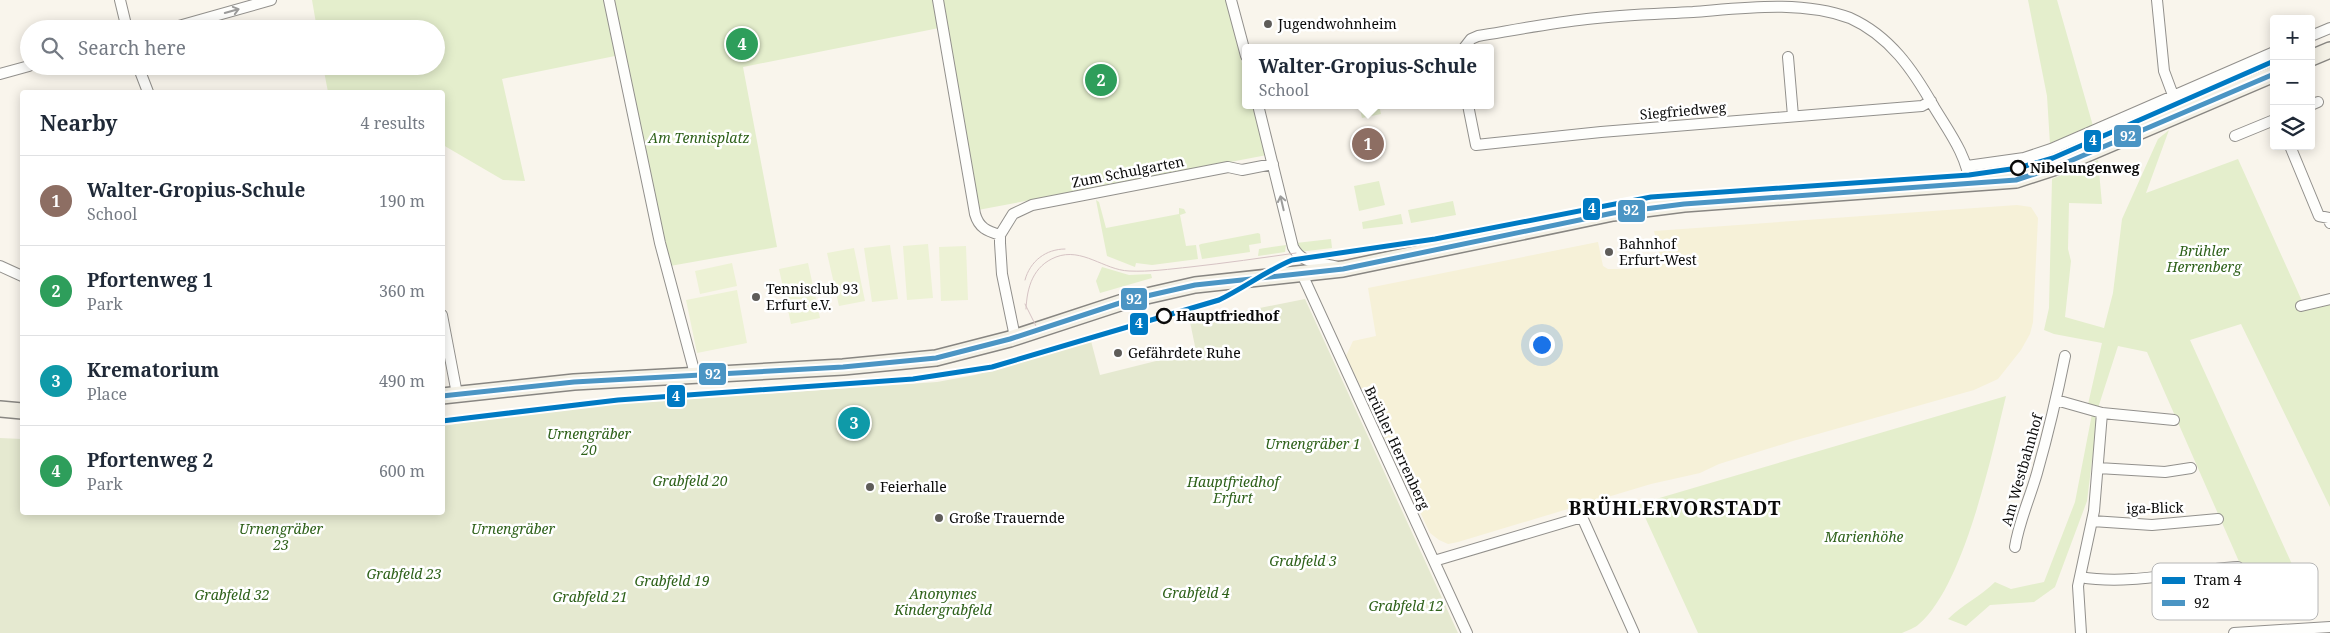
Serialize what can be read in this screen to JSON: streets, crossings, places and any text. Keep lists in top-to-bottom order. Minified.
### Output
{"streets":{"street":["Siegfriedweg","Zum Schulgarten","Brühler Herrenberg","Am Westbahnhof","iga-Blick"]},"districts":["BRÜHLERVORSTADT"],"parks":["Am Tennisplatz","Brühler Herrenberg","Urnengräber 20","Urnengräber 1","Grabfeld 20","Hauptfriedhof Erfurt","Urnengräber 23","Urnengräber","Marienhöhe","Grabfeld 3","Grabfeld 23","Grabfeld 19","Grabfeld 4","Anonymes Kindergrabfeld","Grabfeld 32","Grabfeld 21","Grabfeld 12"],"places":["Jugendwohnheim","Nibelungenweg","Bahnhof Erfurt-West","Tennisclub 93 Erfurt e.V.","Hauptfriedhof","Gefährdete Ruhe","Feierhalle","Große Trauernde"],"lines":["tram line 4","transit line 92"],"legend":["Tram 4","92"],"page":{"map_buttons":["+","−"],"search":"Search here","pins":["4","2","1","3"],"popup":["Walter-Gropius-Schule","School"],"heading":["Nearby","4 results"],"list":[{"mark":"1","name":"Walter-Gropius-Schule","note":"School","value":"190 m"},{"mark":"2","name":"Pfortenweg 1","note":"Park","value":"360 m"},{"mark":"3","name":"Krematorium","note":"Place","value":"490 m"},{"mark":"4","name":"Pfortenweg 2","note":"Park","value":"600 m"}]}}
